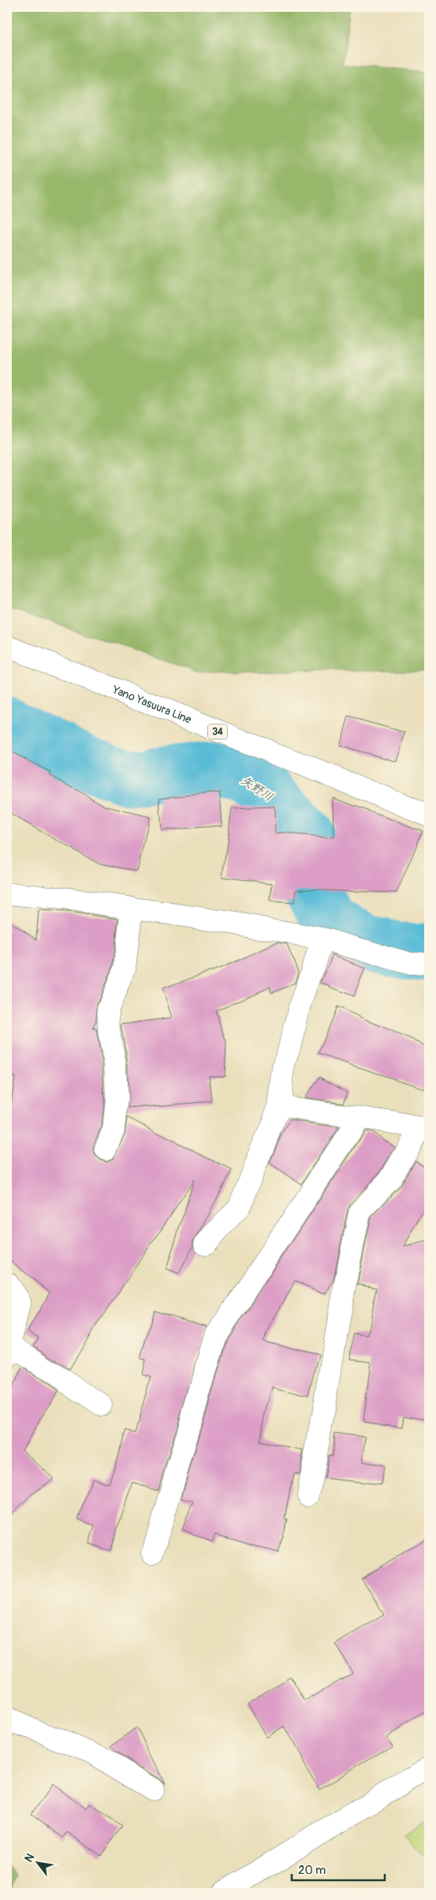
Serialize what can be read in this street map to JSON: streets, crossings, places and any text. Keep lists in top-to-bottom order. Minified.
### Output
{"streets":{"street":["Yano Yasuura Line","34"]},"water":["矢野川"],"scale_bar":"20 m","north":"top left"}
